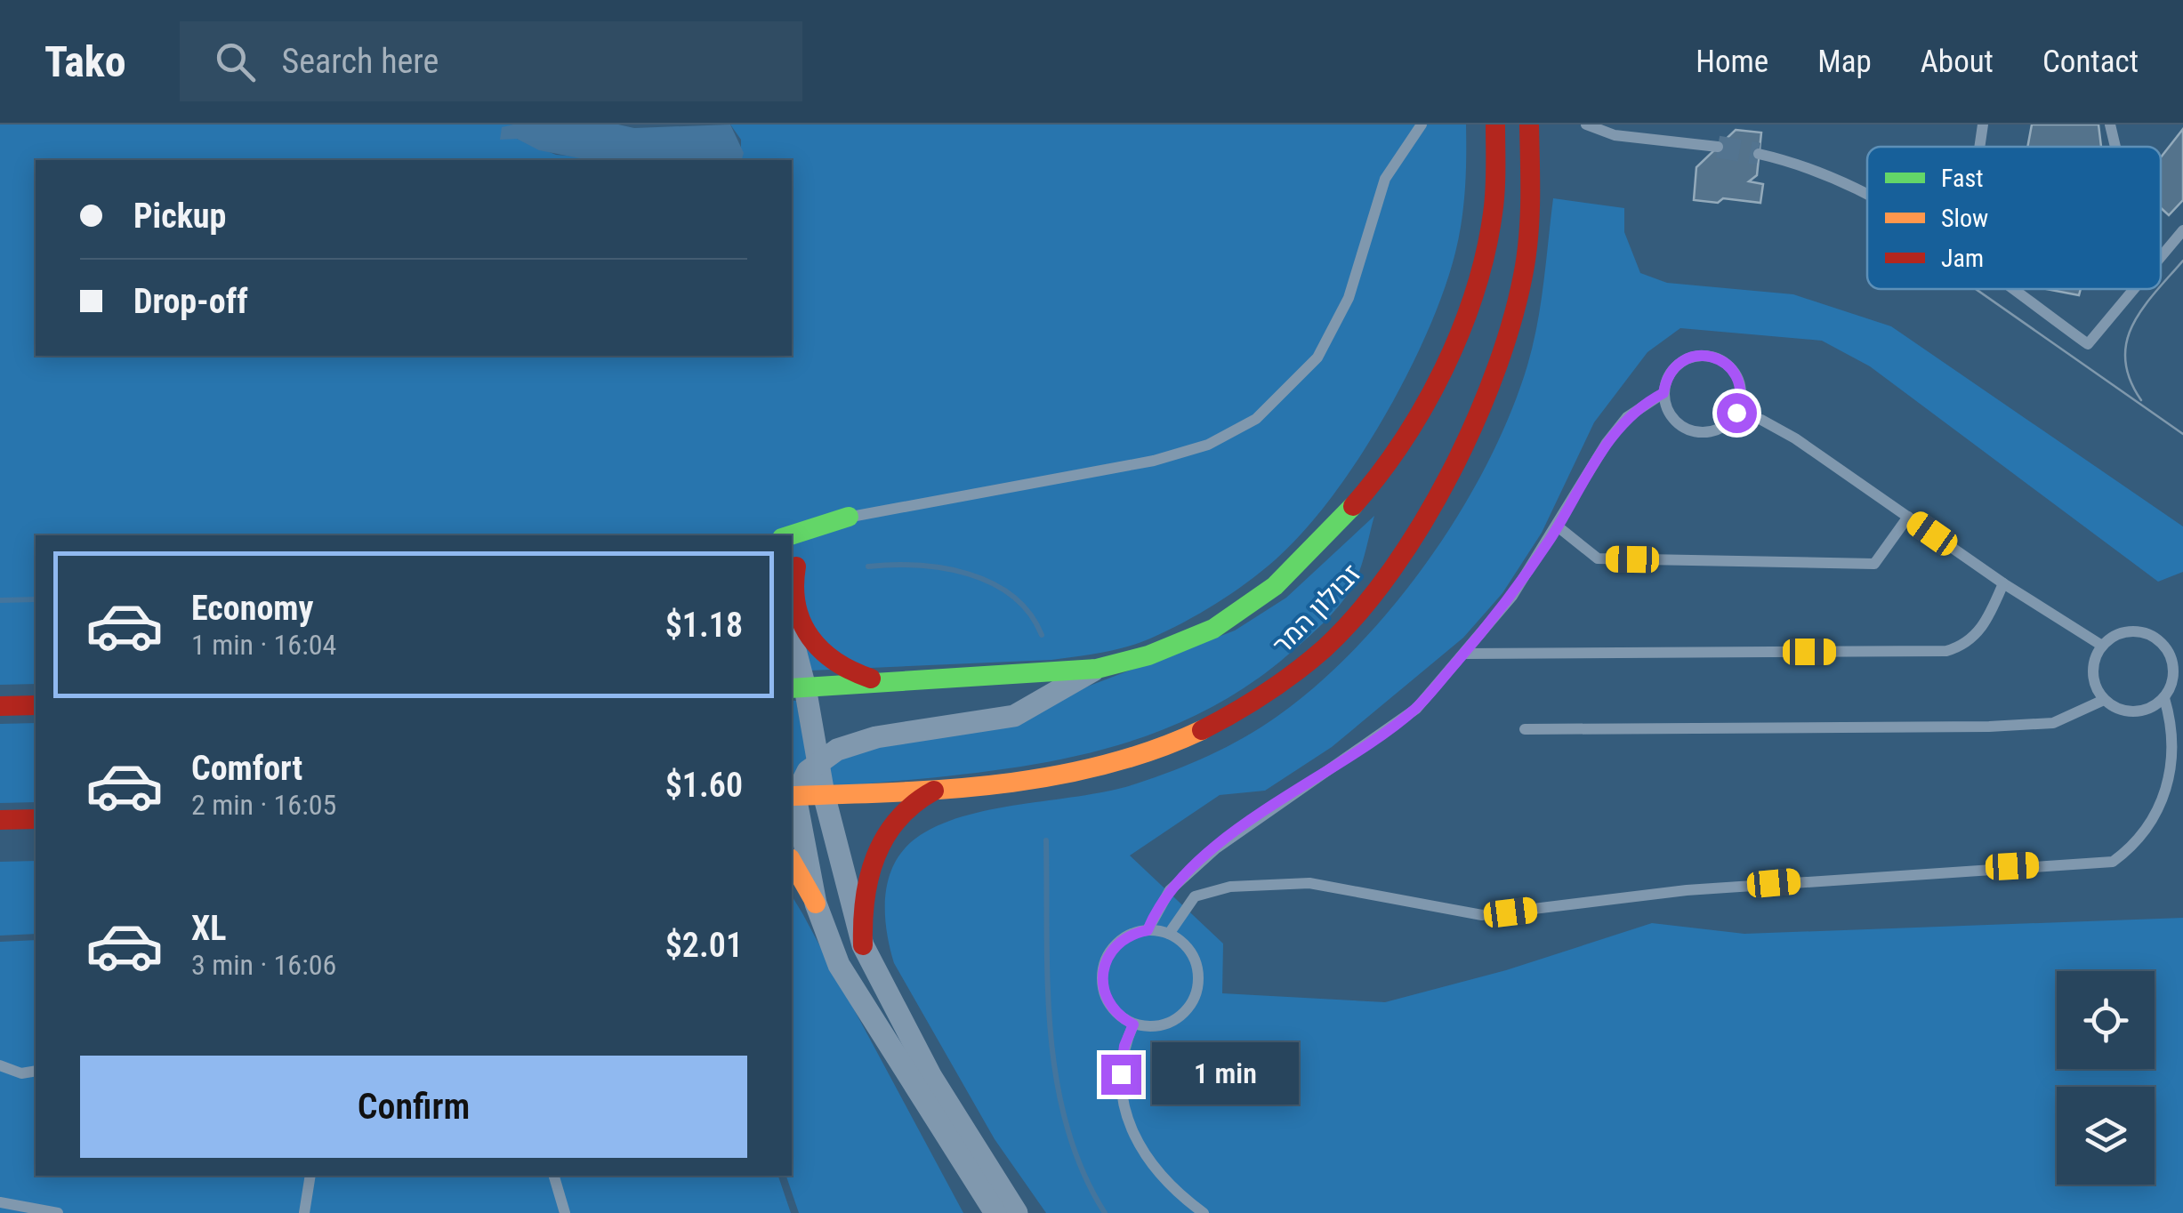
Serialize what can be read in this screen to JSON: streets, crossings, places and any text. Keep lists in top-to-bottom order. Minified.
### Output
{"streets":{"main road":["זבולון המר"]},"legend":["Fast","Slow","Jam"],"page":{"header":"Tako","search":"Search here","nav":["Home","Map","About","Contact"],"banner":["Pickup","Drop-off"],"list":[{"name":"Economy","note":"1 min · 16:04","value":"$1.18"},{"name":"Comfort","note":"2 min · 16:05","value":"$1.60"},{"name":"XL","note":"3 min · 16:06","value":"$2.01"}],"buttons":"Confirm","bubble":"1 min"}}
